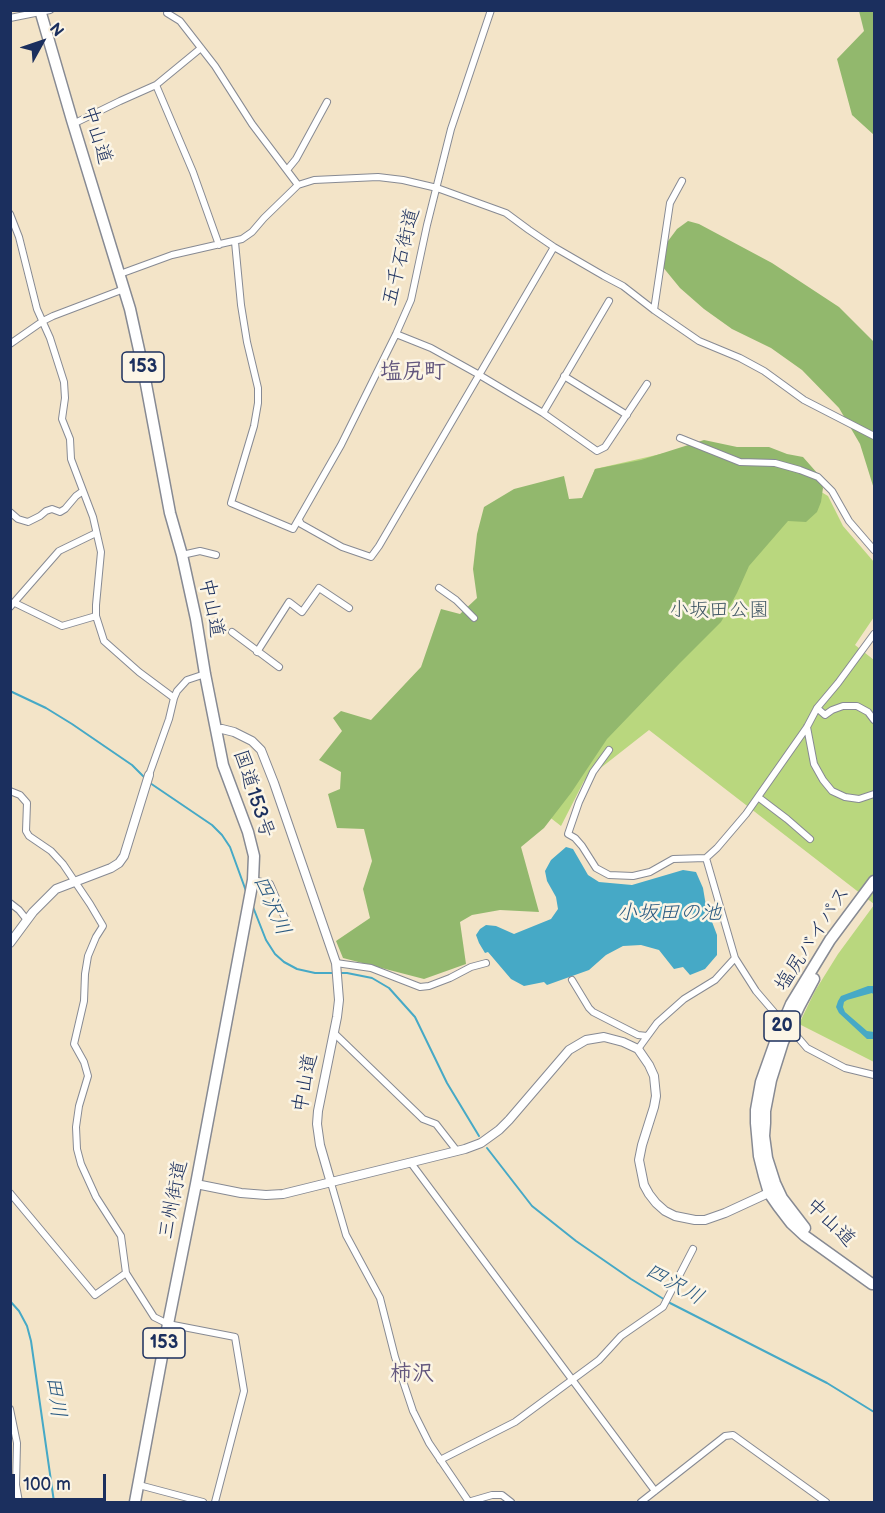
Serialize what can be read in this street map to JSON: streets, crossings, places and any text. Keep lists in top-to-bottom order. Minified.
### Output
{"streets":{"highway":["中山道","153","国道153号","塩尻バイパス","20","三州街道"],"street":["五千石街道"]},"crossings":[["中山道","国道153号"],["中山道","塩尻バイパス"],["国道153号","三州街道"]],"districts":["塩尻町","柿沢"],"water":["四沢川","小坂田の池","田川"],"parks":["小坂田公園"],"scale_bar":"100 m","north":"top right"}
